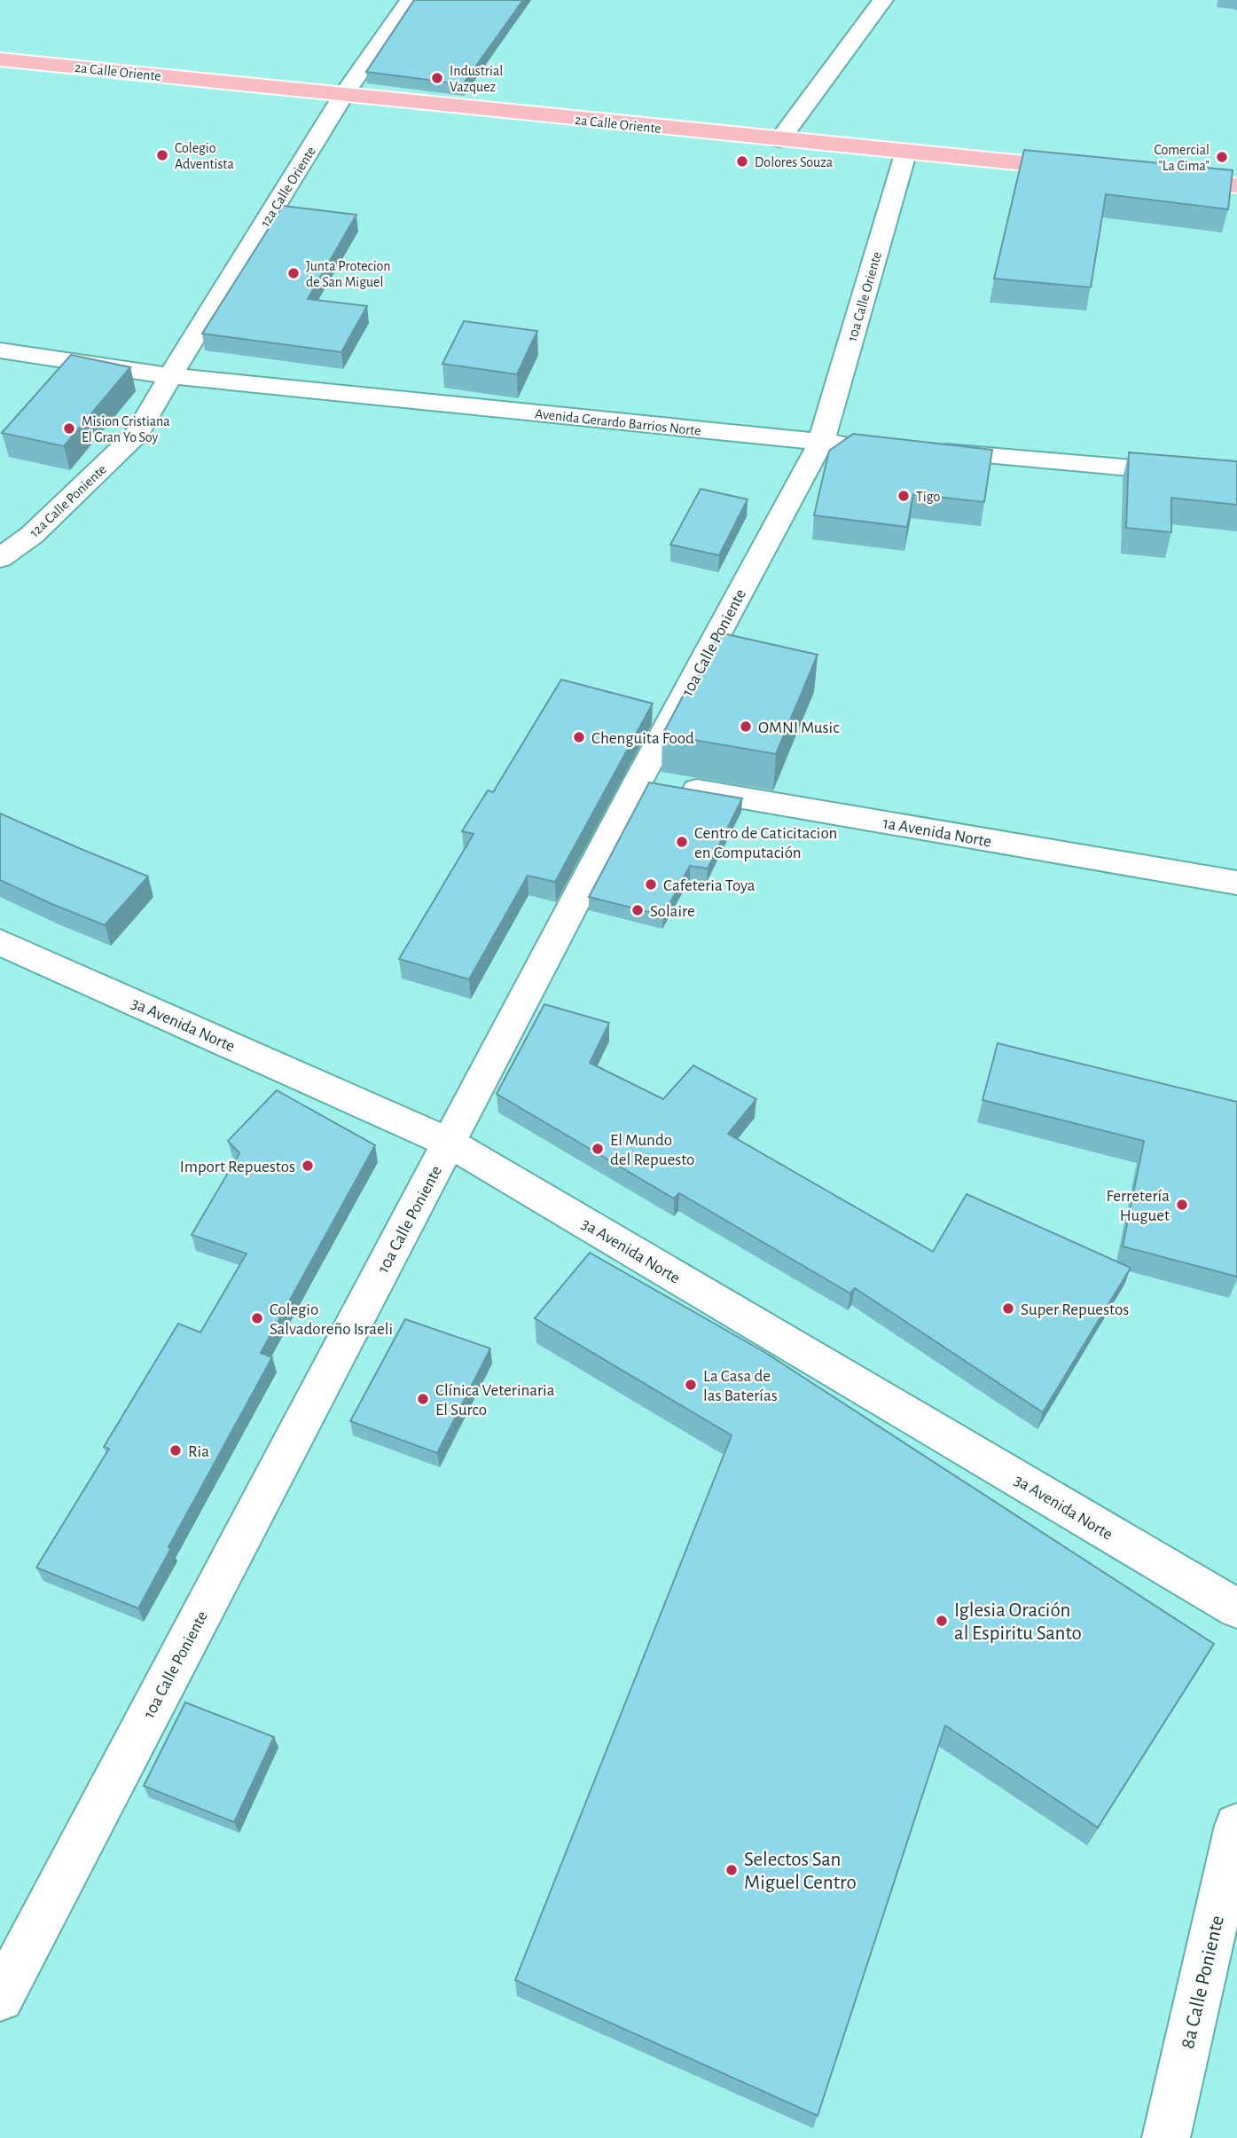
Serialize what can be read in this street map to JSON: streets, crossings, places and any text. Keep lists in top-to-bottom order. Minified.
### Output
{"streets":{"main road":["2a Calle Oriente"],"street":["12a Calle Oriente","10a Calle Oriente","Avenida Gerardo Barrios Norte","12a Calle Poniente","10a Calle Poniente","1a Avenida Norte","3a Avenida Norte","8a Calle Poniente"]},"crossings":[["2a Calle Oriente","12a Calle Oriente"],["2a Calle Oriente","10a Calle Oriente"],["12a Calle Oriente","Avenida Gerardo Barrios Norte"],["12a Calle Oriente","12a Calle Poniente"],["10a Calle Oriente","Avenida Gerardo Barrios Norte"],["10a Calle Oriente","10a Calle Poniente"],["Avenida Gerardo Barrios Norte","12a Calle Poniente"],["Avenida Gerardo Barrios Norte","10a Calle Poniente"],["10a Calle Poniente","1a Avenida Norte"],["10a Calle Poniente","3a Avenida Norte"]],"places":["Industrial Vazquez","Colegio Adventista","Comercial \"La Cima\"","Dolores Souza","Junta Protecion de San Miguel","Mision Cristiana El Gran Yo Soy","Tigo","OMNI Music","Chenguita Food","Centro de Caticitacion en Computación","Cafeteria Toya","Solaire","El Mundo del Repuesto","Import Repuestos","Ferretería Huguet","Super Repuestos","Colegio Salvadoreño Israeli","La Casa de las Baterías","Clínica Veterinaria El Surco","Ria","Iglesia Oración al Espiritu Santo","Selectos San Miguel Centro"]}
